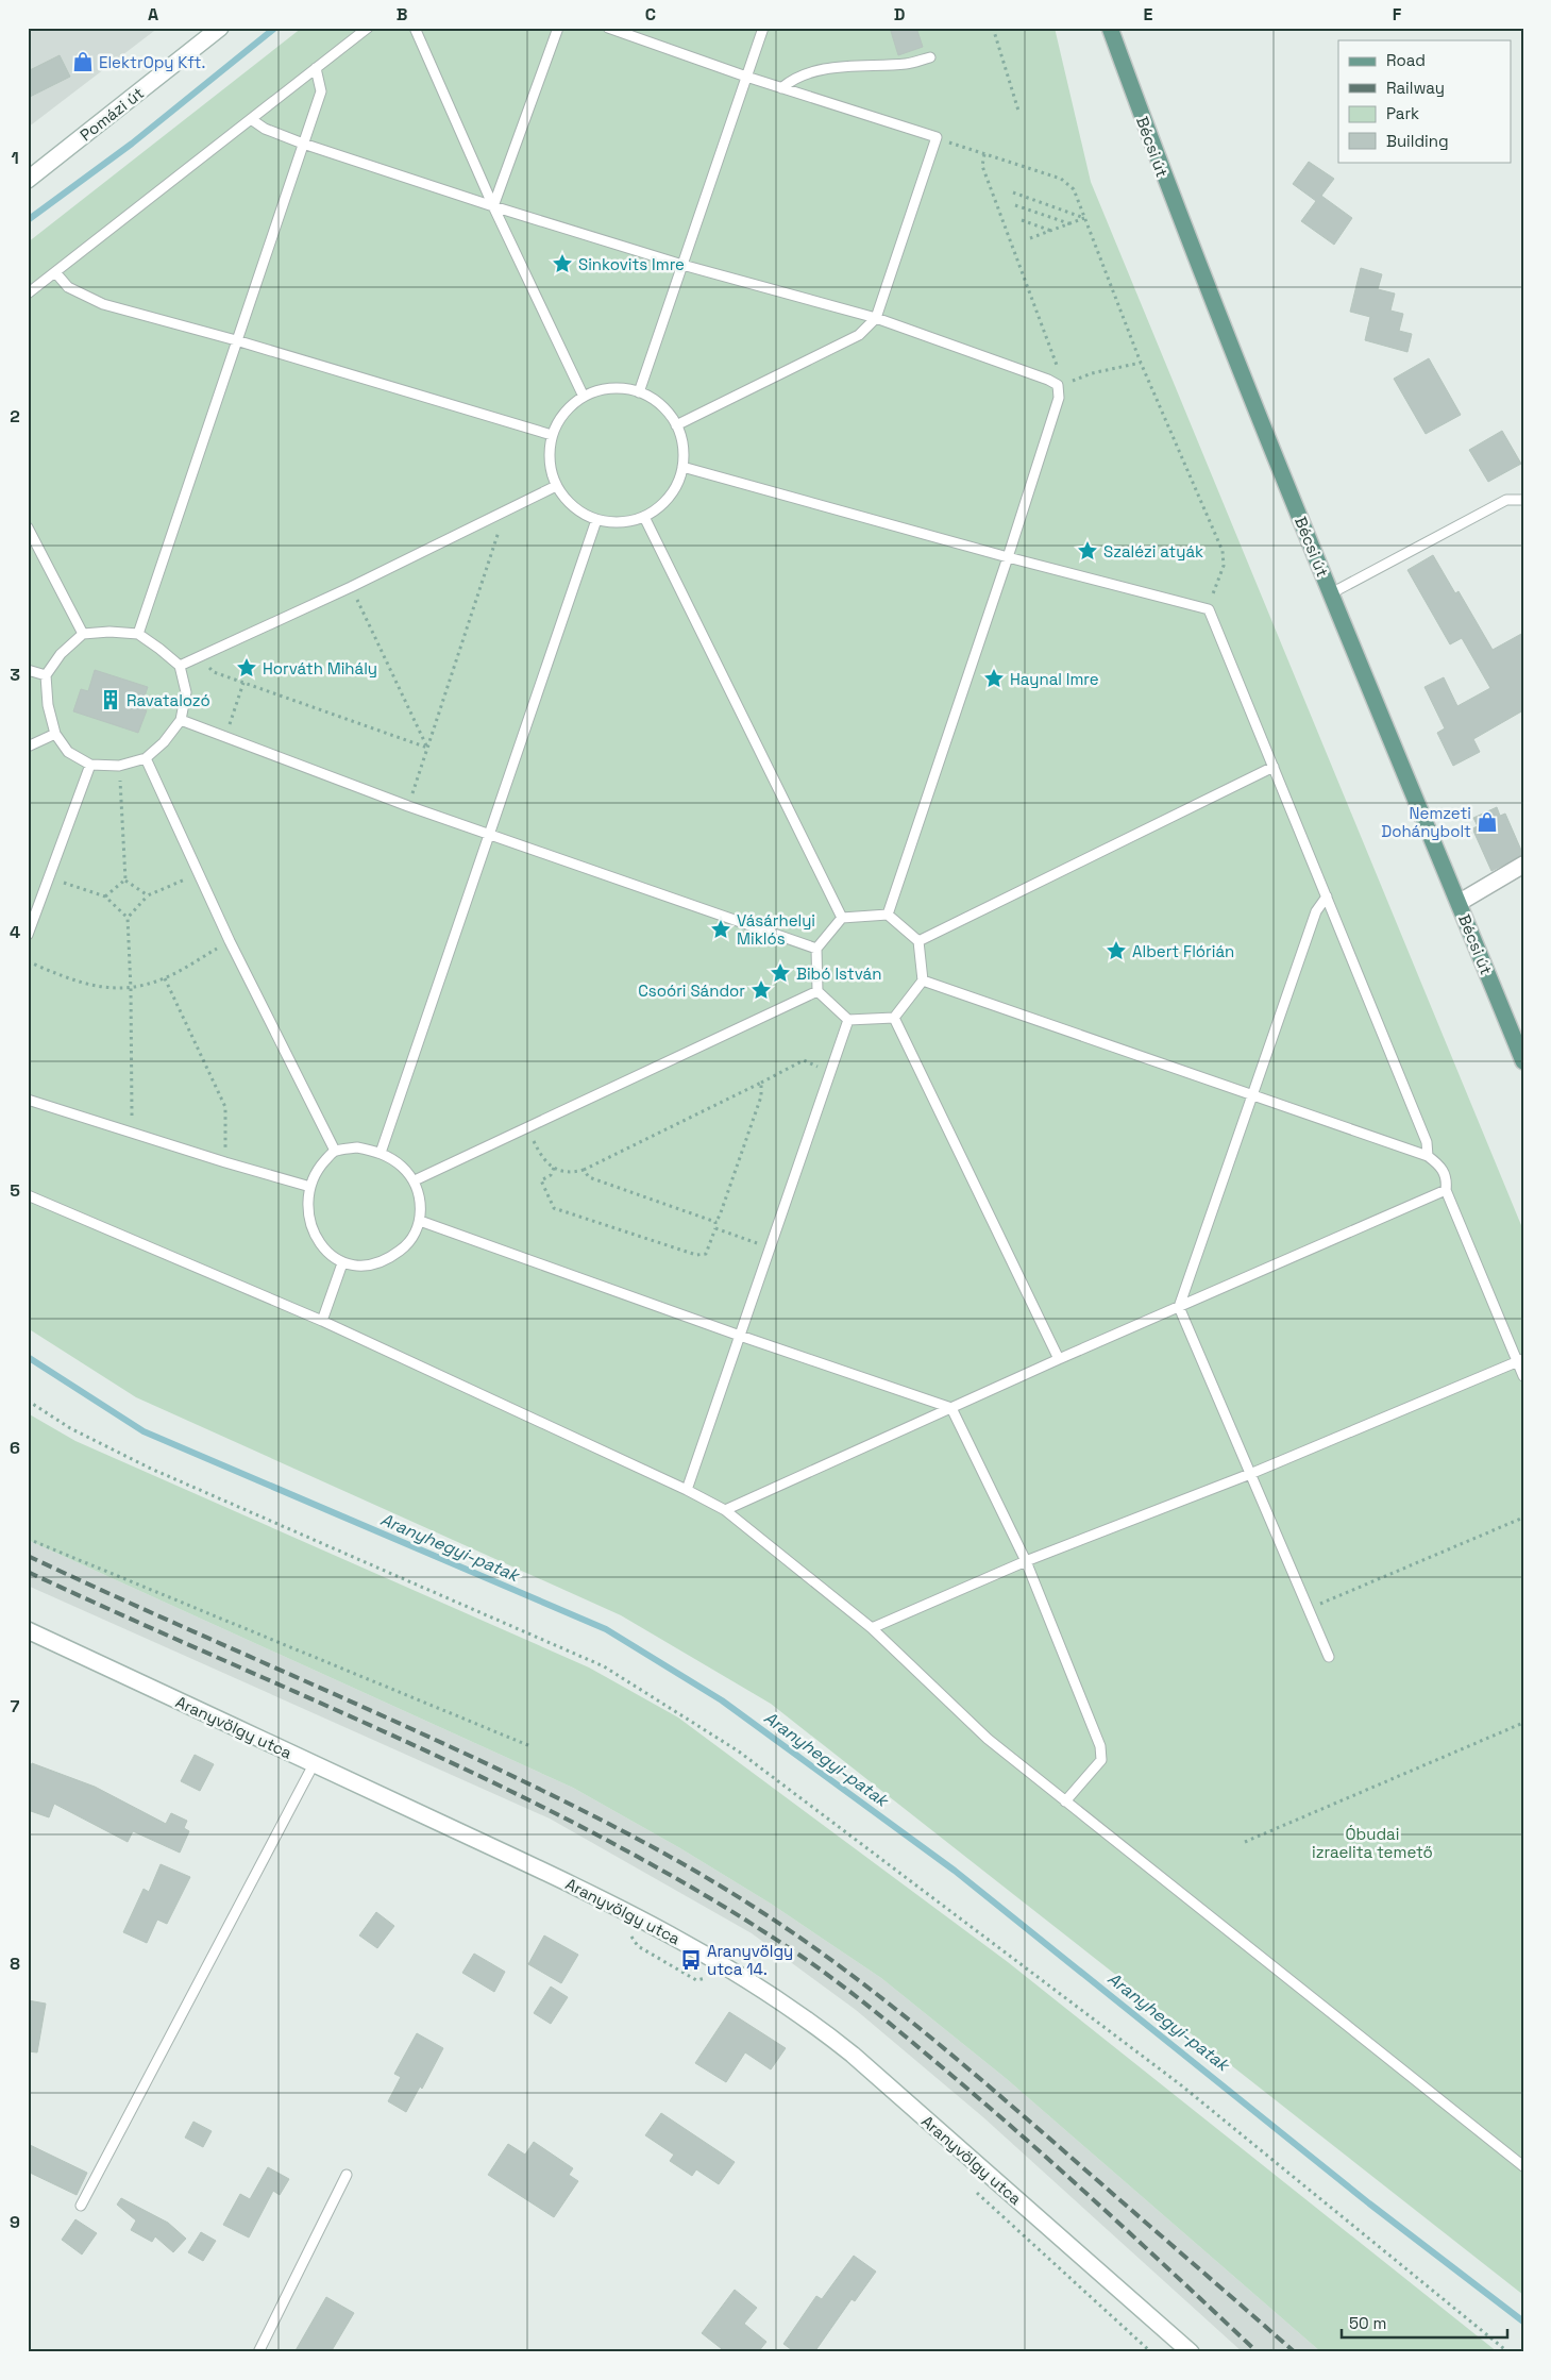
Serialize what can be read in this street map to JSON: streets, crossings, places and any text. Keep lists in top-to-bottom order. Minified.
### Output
{"streets":{"main road":["Bécsi út"],"street":["Pomázi út","Aranyvölgy utca"]},"water":["Aranyhegyi-patak"],"parks":["Óbudai izraelita temető"],"places":{"shop":["ElektrOpy Kft.","Nemzeti Dohánybolt"],"place":["Sinkovits Imre","Szalézi atyák","Horváth Mihály","Haynal Imre","Vásárhelyi Miklós","Albert Flórián","Bibó István","Csoóri Sándor"],"building":["Ravatalozó"],"bus stop":["Aranyvölgy utca 14."]},"legend":["Road","Railway","Park","Building"],"scale_bar":"50 m","grid":{"columns":["A","B","C","D","E","F"],"rows":["1","2","3","4","5","6","7","8","9"]}}
